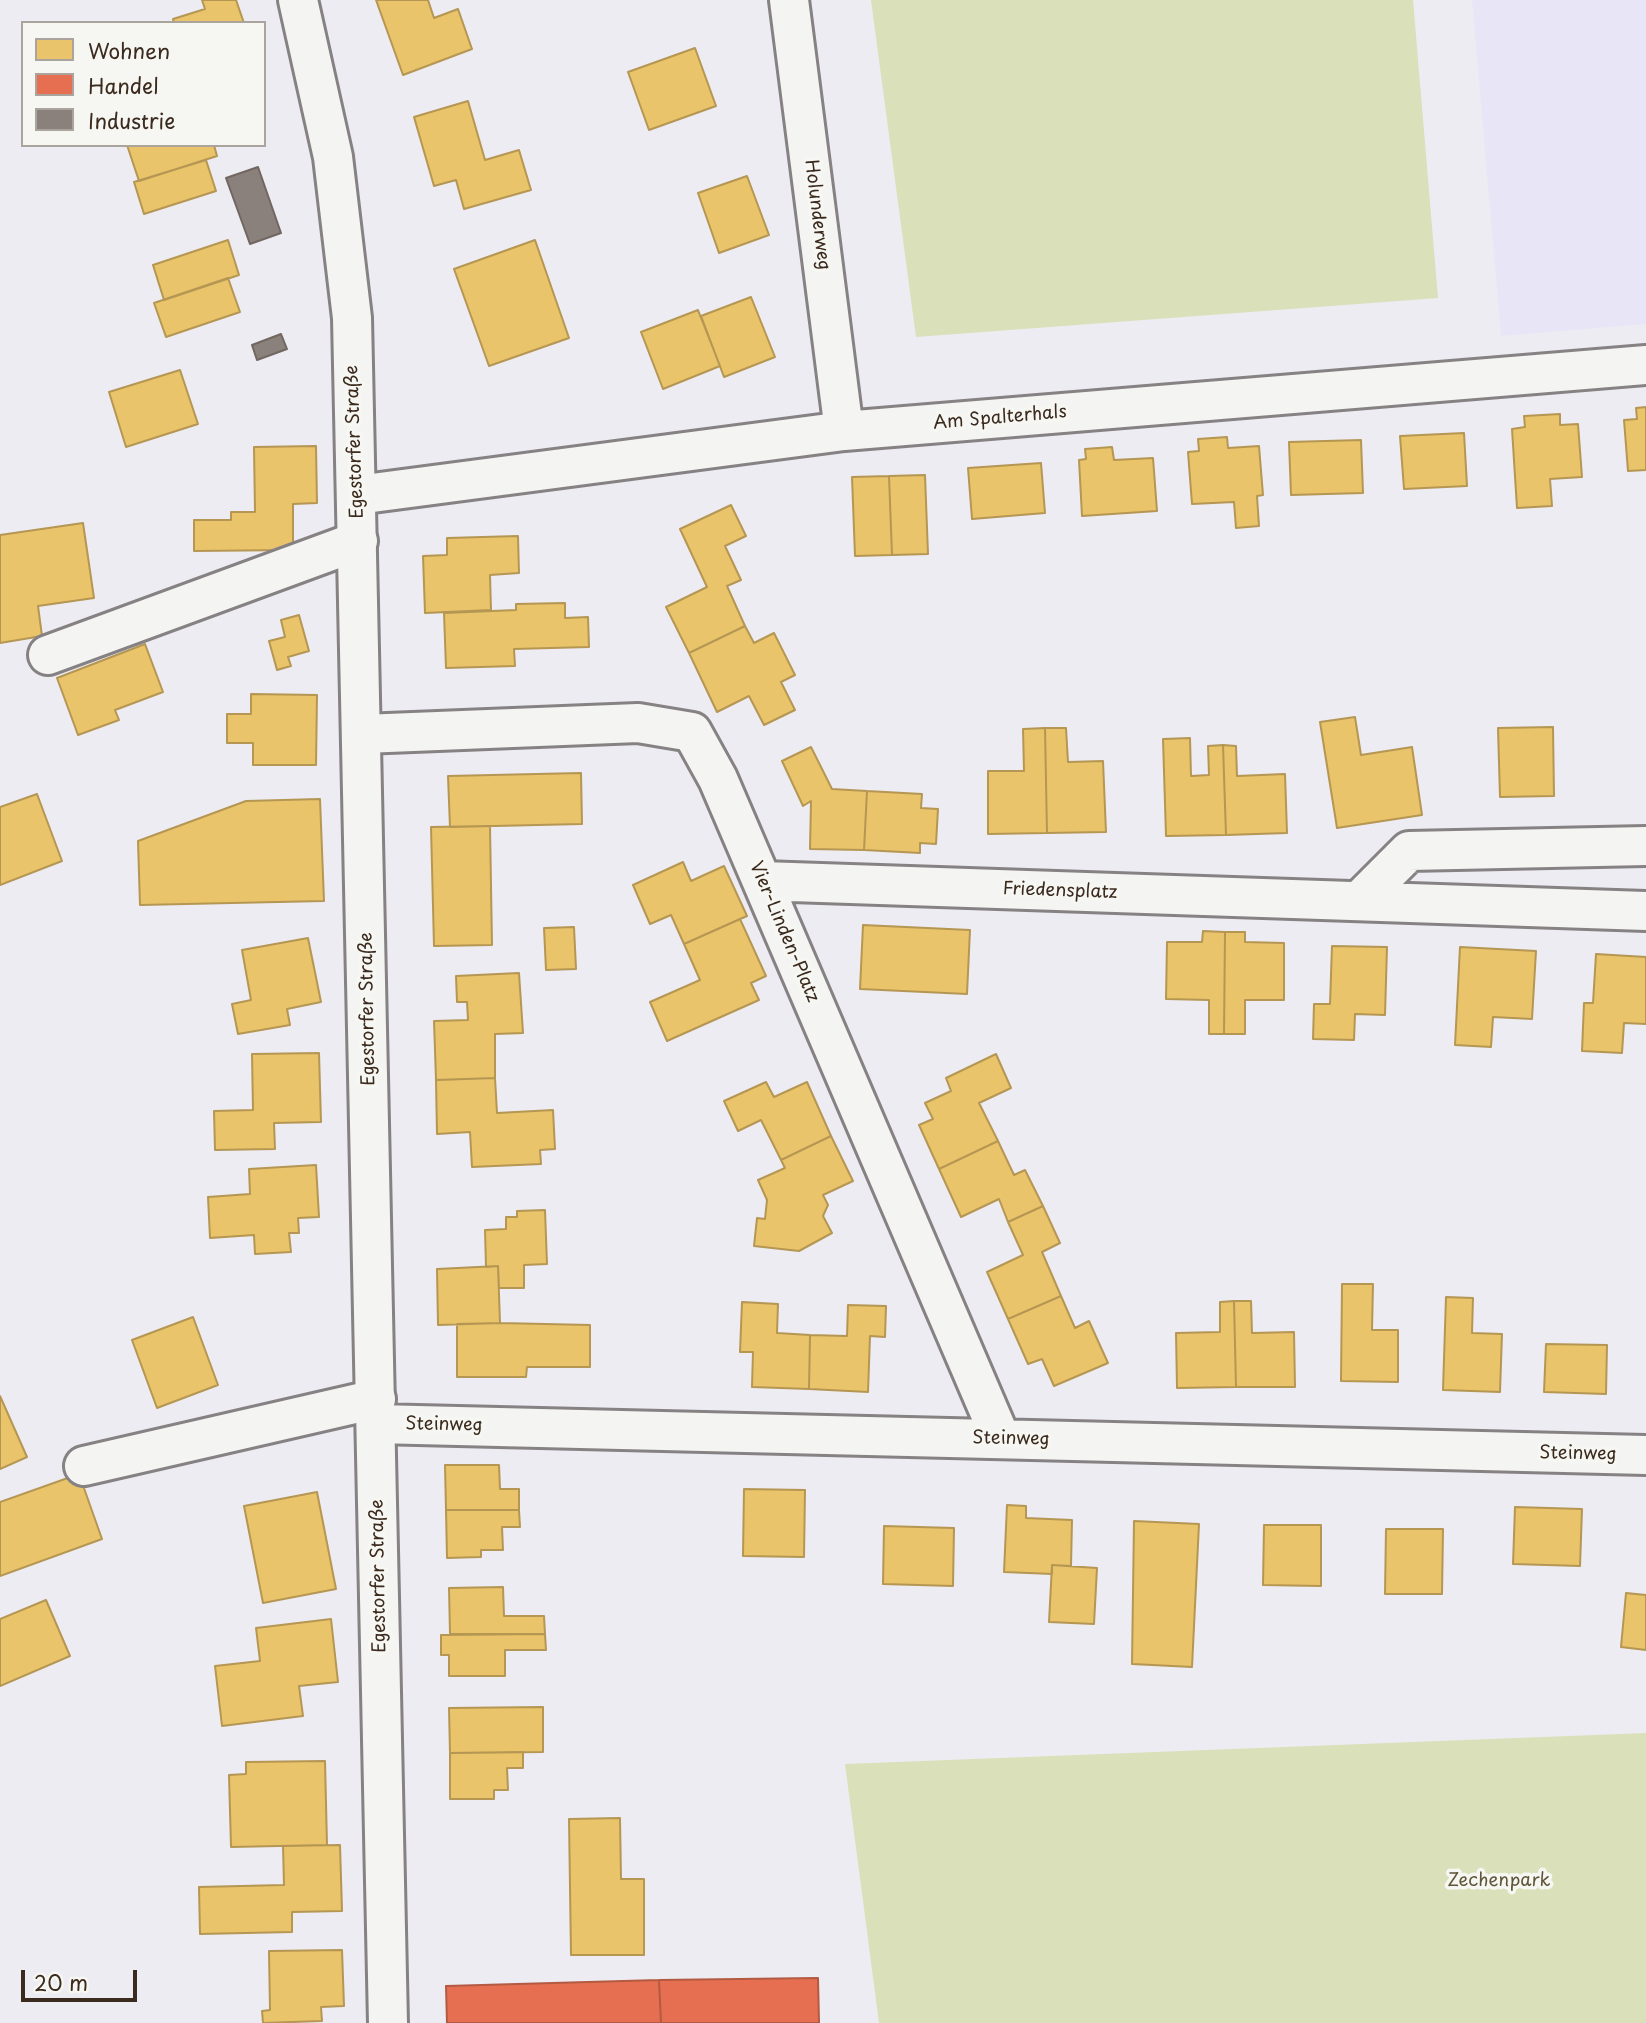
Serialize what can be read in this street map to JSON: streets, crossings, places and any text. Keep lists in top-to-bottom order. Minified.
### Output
{"streets":{"street":["Holunderweg","Am Spalterhals","Egestorfer Straße","Friedensplatz","Vier-Linden-Platz","Steinweg"]},"crossings":[["Holunderweg","Am Spalterhals"],["Am Spalterhals","Egestorfer Straße"],["Egestorfer Straße","Vier-Linden-Platz"],["Egestorfer Straße","Steinweg"],["Friedensplatz","Vier-Linden-Platz"],["Vier-Linden-Platz","Steinweg"]],"parks":["Zechenpark"],"legend":["Wohnen","Handel","Industrie"],"scale_bar":"20 m"}
